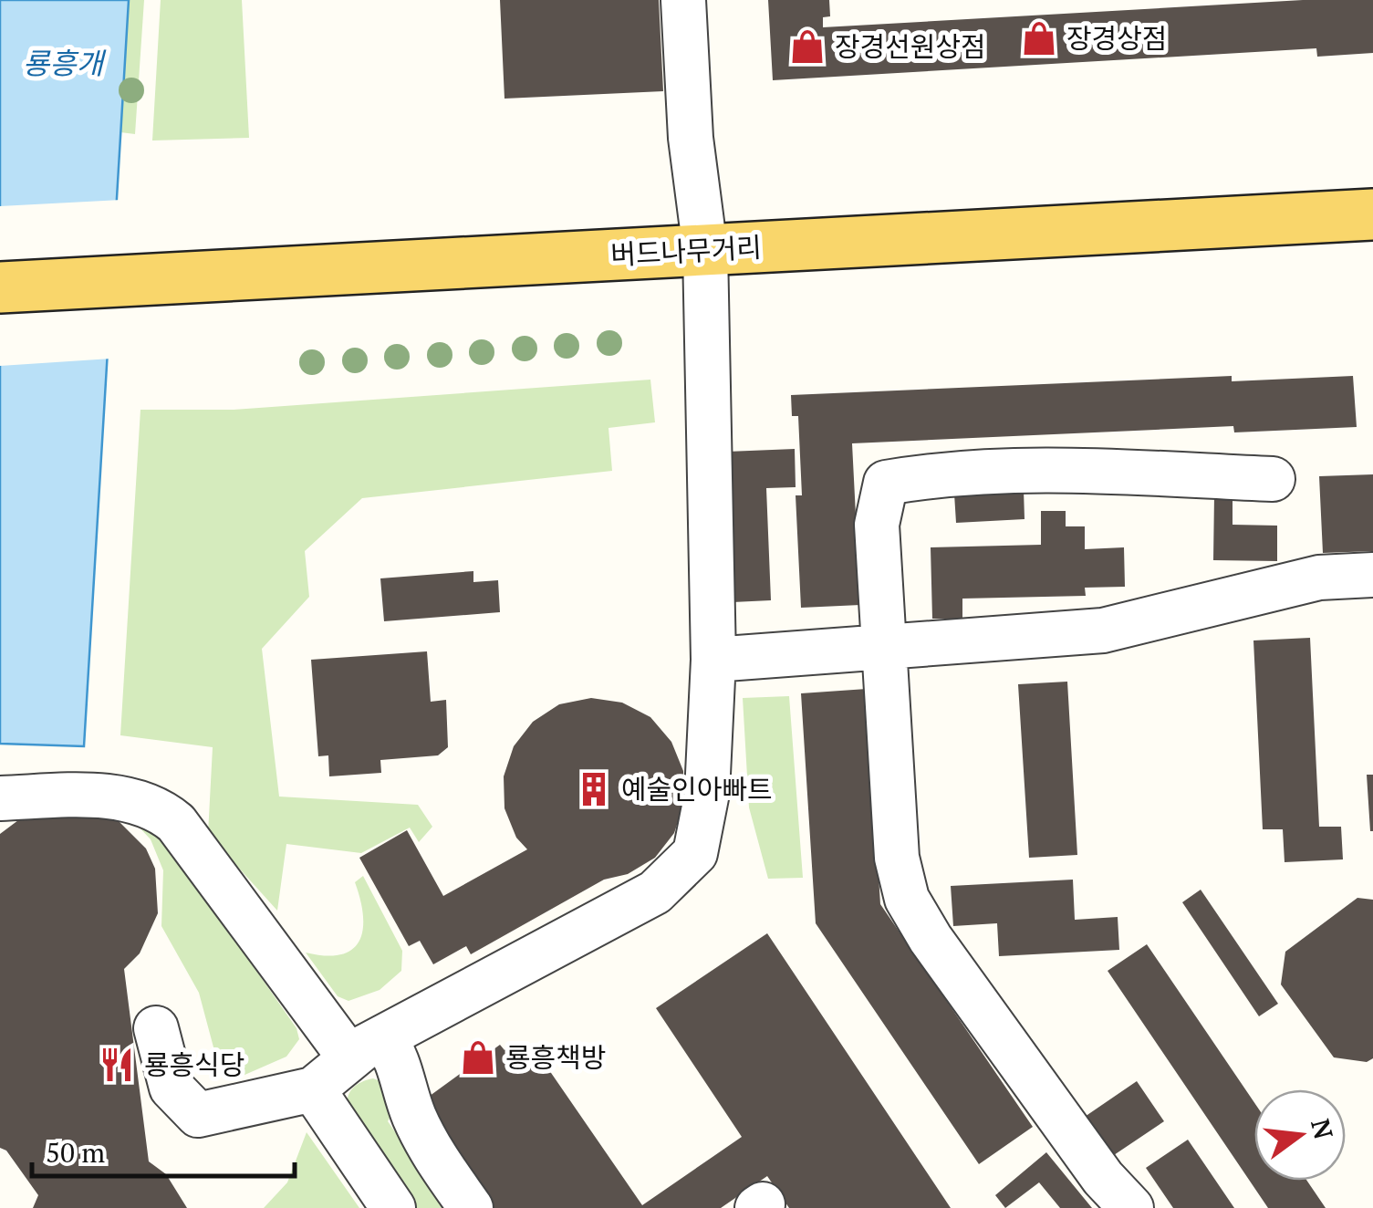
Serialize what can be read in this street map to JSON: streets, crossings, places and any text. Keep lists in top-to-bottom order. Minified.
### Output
{"streets":{"main road":["버드나무거리"]},"water":["룡흥개"],"places":{"shop":["장경상점","장경선원상점","룡흥책방"],"building":["예술인아빠트"],"restaurant":["룡흥식당"]},"scale_bar":"50 m","north":"right"}
